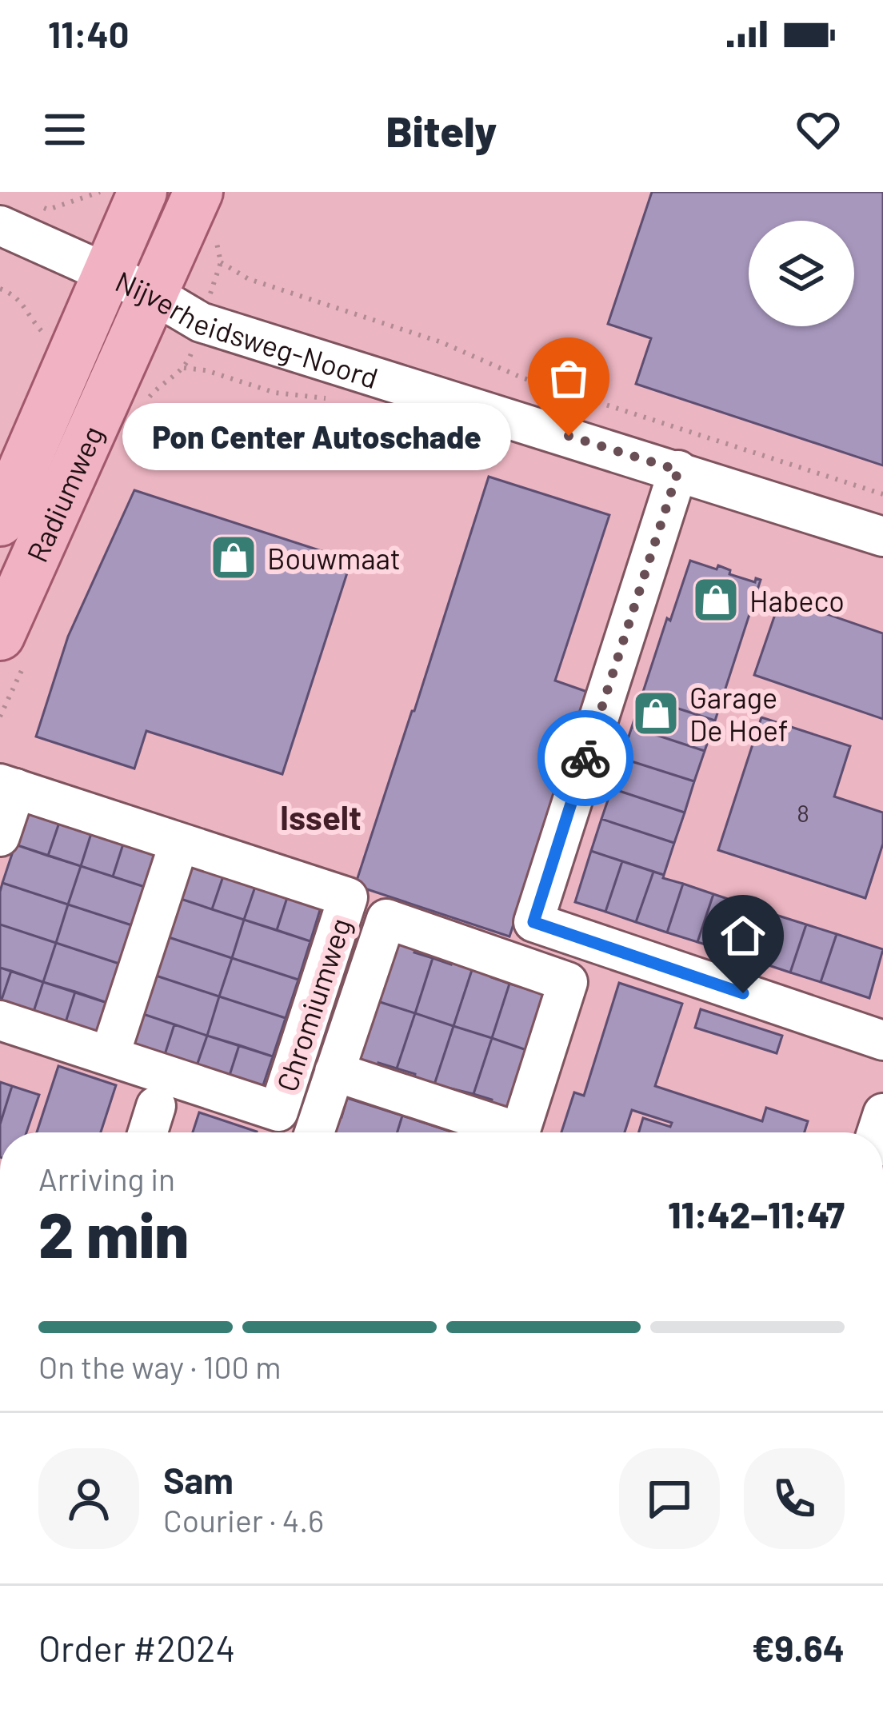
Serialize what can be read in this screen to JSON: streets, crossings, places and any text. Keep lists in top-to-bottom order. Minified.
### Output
{"streets":{"main road":["Radiumweg"],"street":["Nijverheidsweg-Noord","Chromiumweg"]},"crossings":[["Nijverheidsweg-Noord","Radiumweg"]],"districts":["Isselt"],"places":{"other":["Pon Center Autoschade"],"shop":["Bouwmaat","Habeco","Garage De Hoef"]},"house_numbers":["8"],"page":{"status":"11:40","header":"Bitely","bubble":"Pon Center Autoschade","heading":["2 min","Arriving in","11:42–11:47"],"panel":["Sam","Courier · 4.6","Order #2024","€9.64"],"bar":"On the way · 100 m"}}
